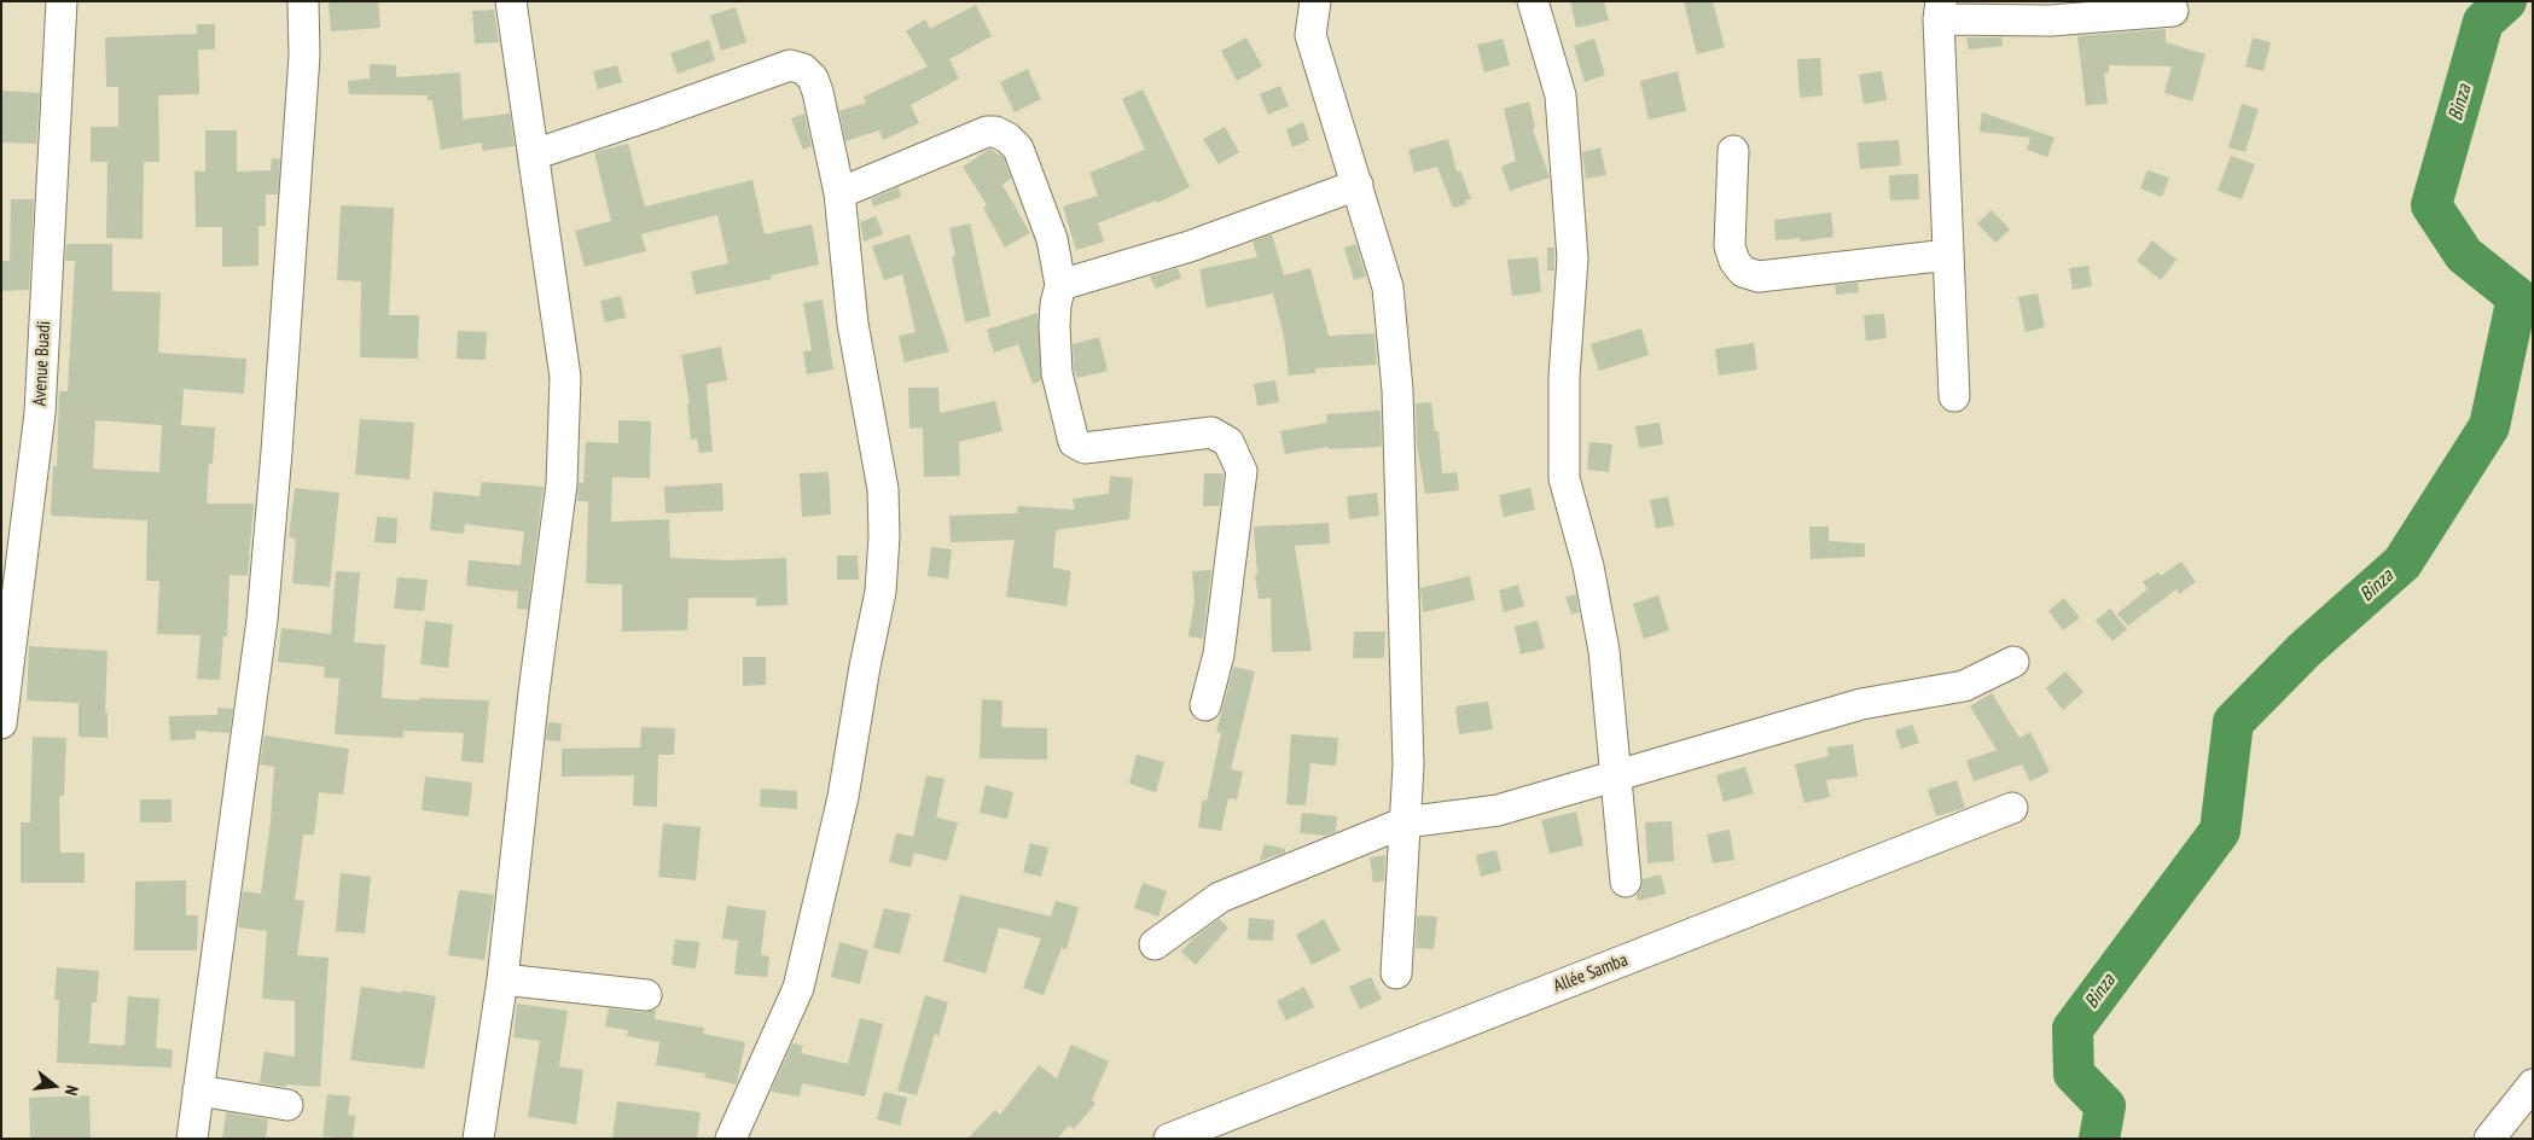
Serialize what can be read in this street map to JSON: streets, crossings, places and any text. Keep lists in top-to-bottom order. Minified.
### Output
{"streets":{"street":["Avenue Buadi","Allée Samba"]},"water":["Binza"],"north":"right"}
